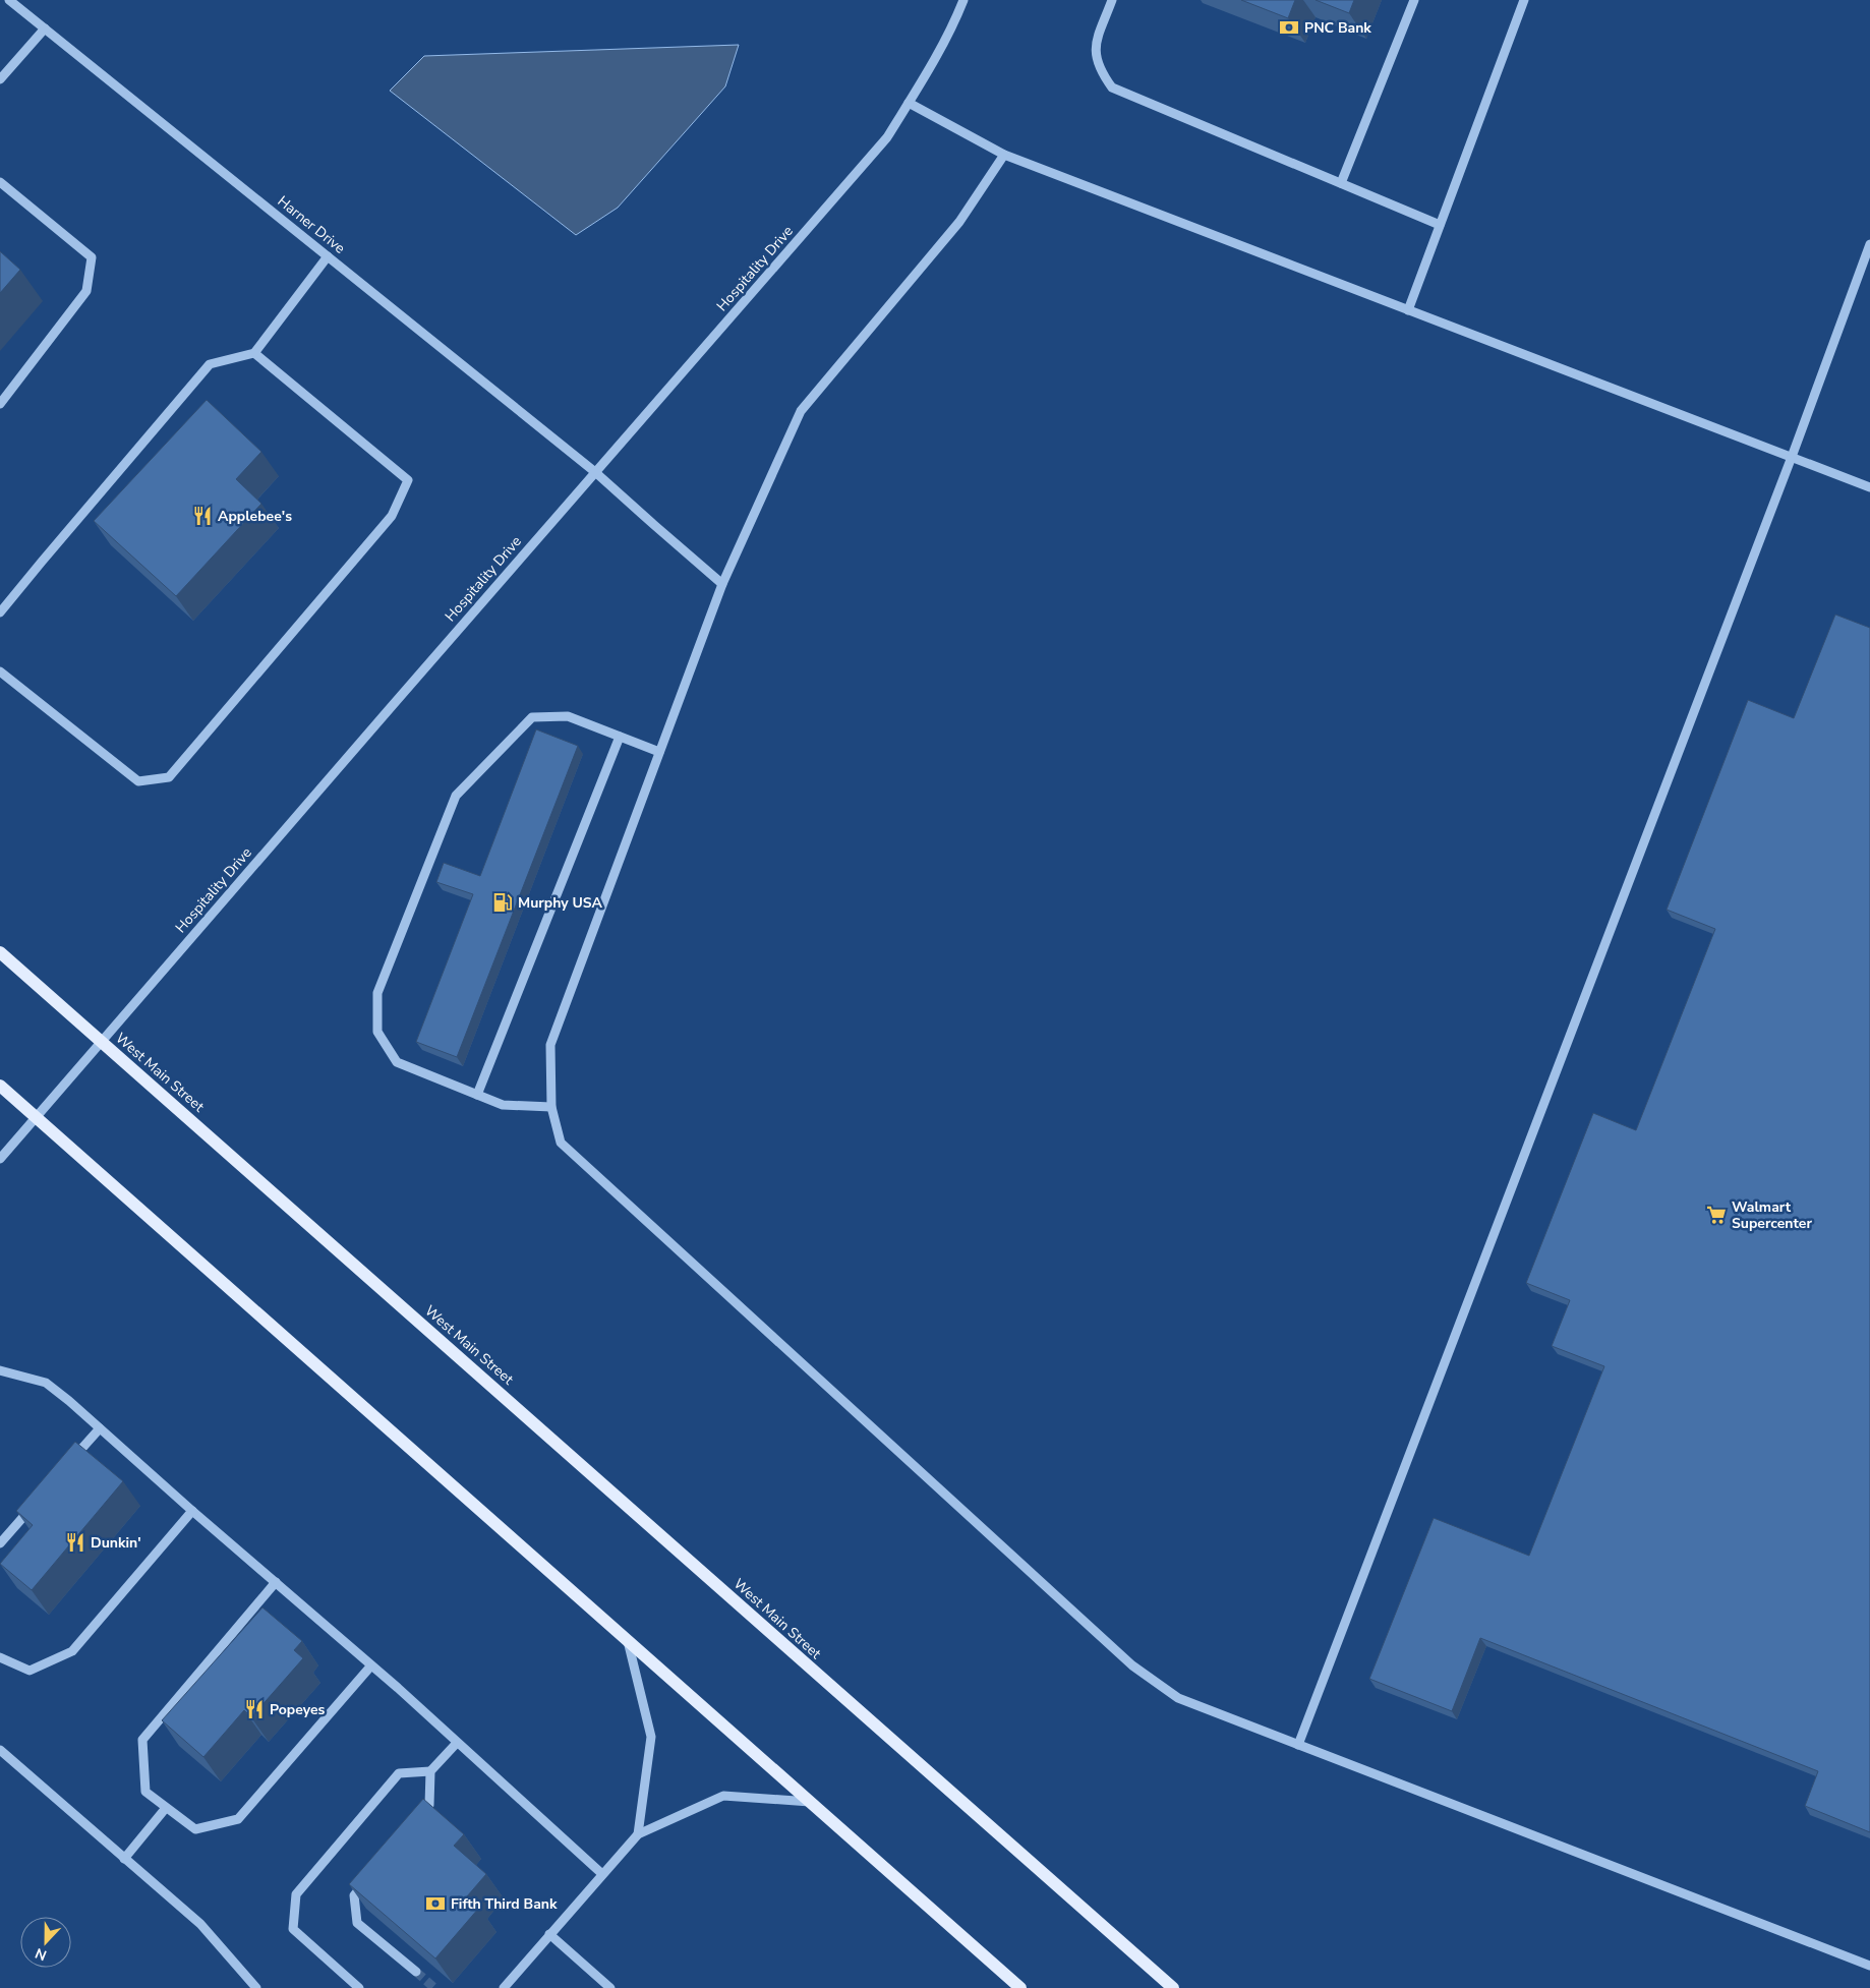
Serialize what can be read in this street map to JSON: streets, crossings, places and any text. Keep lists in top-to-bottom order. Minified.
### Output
{"streets":{"main road":["West Main Street"],"street":["Harner Drive","Hospitality Drive"]},"crossings":[["Harner Drive","Hospitality Drive"],["Hospitality Drive","West Main Street"]],"places":{"bank":["PNC Bank","Fifth Third Bank"],"restaurant":["Applebee's","Dunkin'","Popeyes"],"fuel station":["Murphy USA"],"supermarket":["Walmart Supercenter"]},"north":"bottom"}
